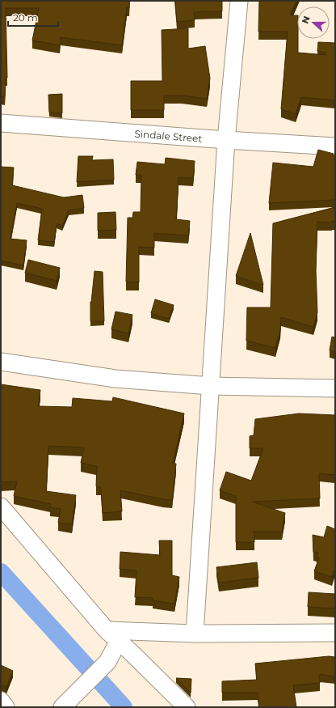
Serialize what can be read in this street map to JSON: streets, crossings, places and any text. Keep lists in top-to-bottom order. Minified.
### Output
{"streets":{"street":["Sindale Street"]},"scale_bar":"20 m","north":"left"}
